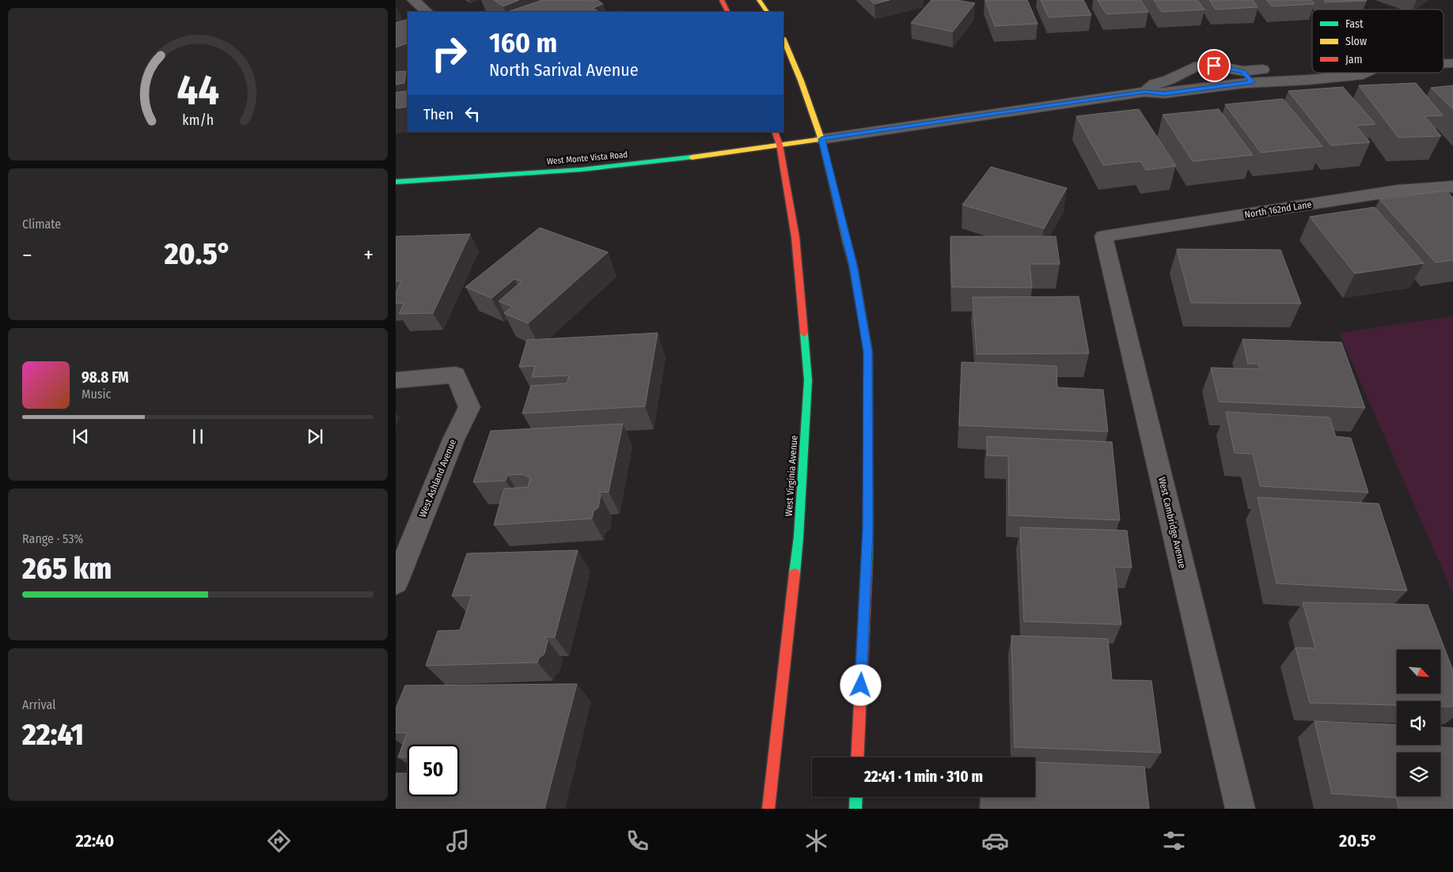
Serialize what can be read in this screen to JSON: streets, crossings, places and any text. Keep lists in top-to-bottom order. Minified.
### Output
{"streets":{"main road":["West Monte Vista Road","West Virginia Avenue"],"street":["North 162nd Lane","West Ashland Avenue","West Cambridge Avenue"]},"crossings":[["West Monte Vista Road","West Virginia Avenue"],["North 162nd Lane","West Cambridge Avenue"]],"legend":["Fast","Slow","Jam"],"north":"bottom right","page":{"turn":["160 m","North Sarival Avenue"],"then":"Then","tile":["Climate",["Range · 53%","265 km"],["Arrival","22:41"]],"heat":["−","20.5°","+"],"song":["98.8 FM","Music"],"limit":"50","trip":"22:41 · 1 min · 310 m","tabs":["22:40","20.5°"],"gauge":["44","km/h"]}}
